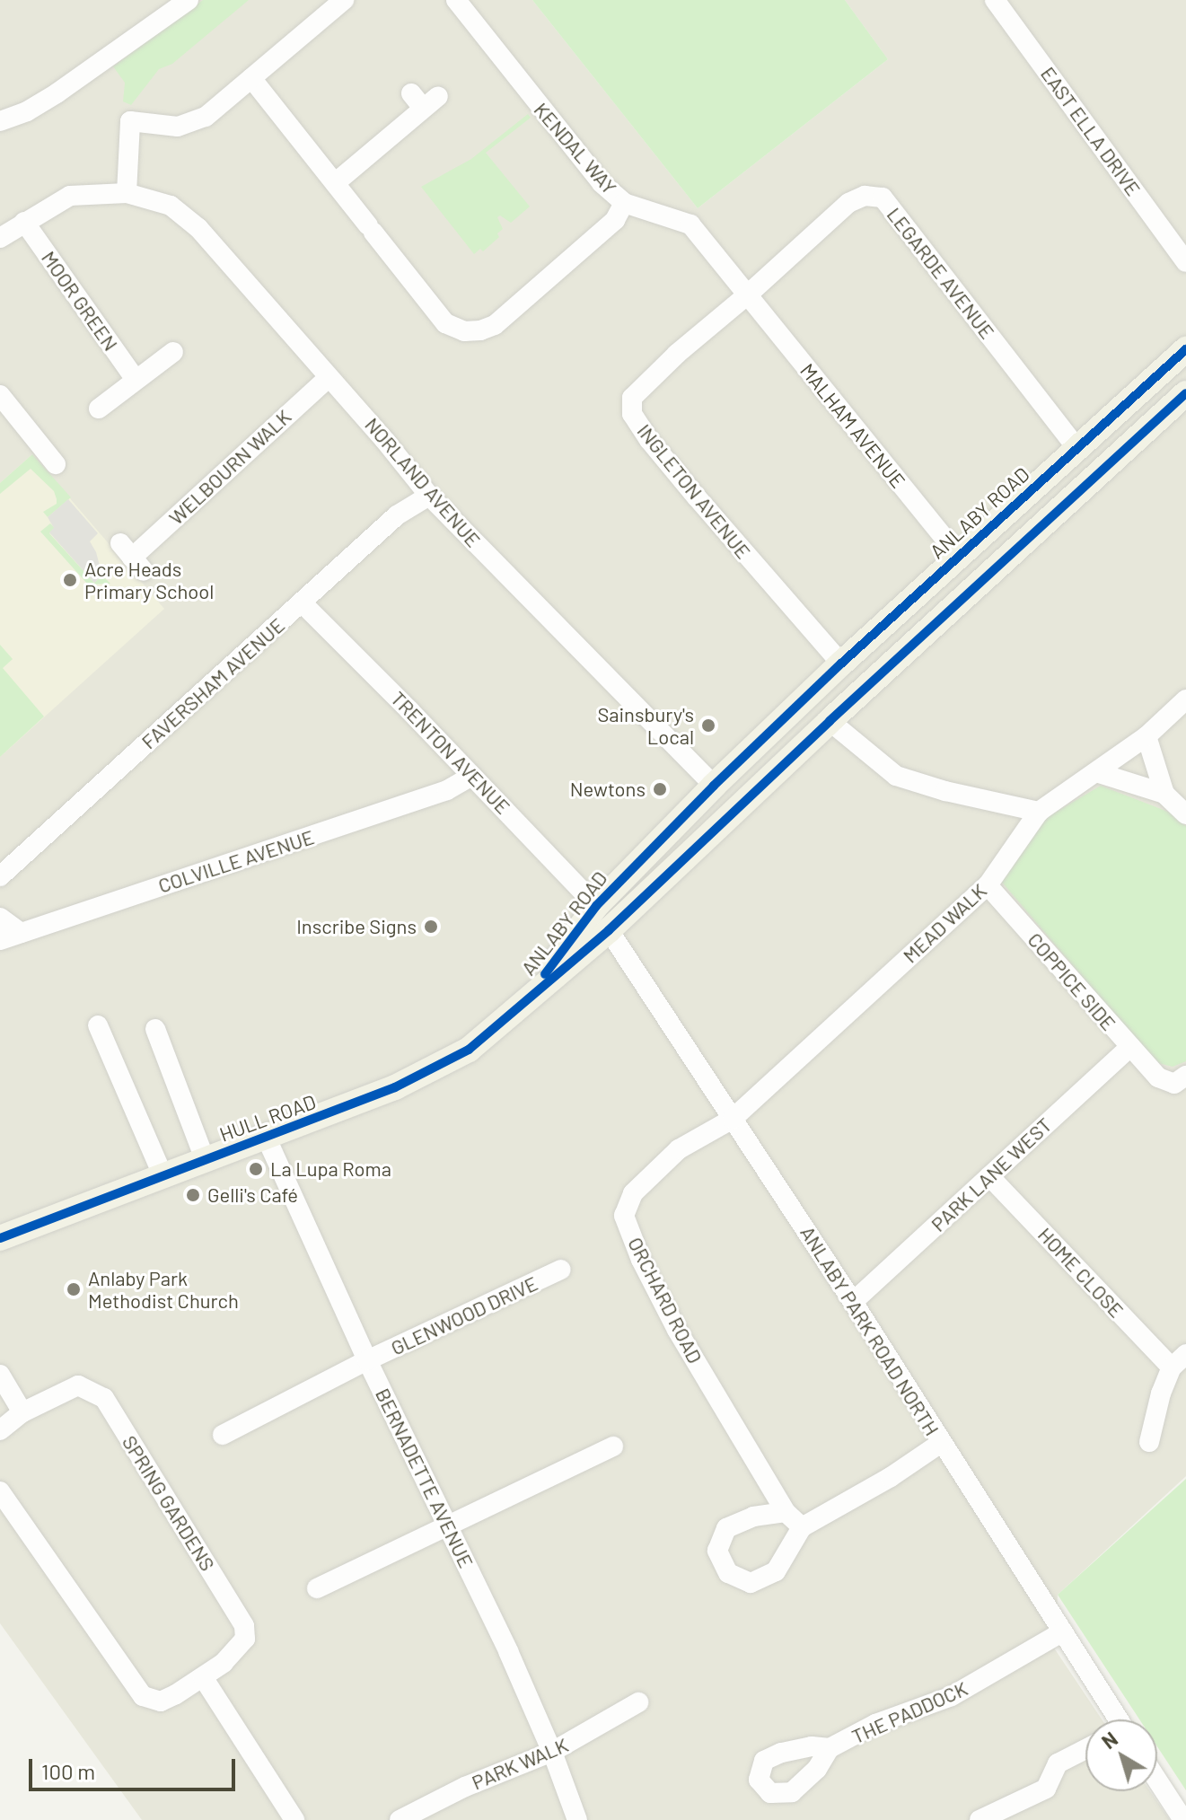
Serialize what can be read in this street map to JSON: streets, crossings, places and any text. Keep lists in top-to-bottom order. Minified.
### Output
{"streets":{"main road":["ANLABY ROAD","HULL ROAD"],"street":["EAST ELLA DRIVE","KENDAL WAY","LEGARDE AVENUE","MOOR GREEN","MALHAM AVENUE","WELBOURN WALK","NORLAND AVENUE","INGLETON AVENUE","FAVERSHAM AVENUE","TRENTON AVENUE","COLVILLE AVENUE","MEAD WALK","COPPICE SIDE","PARK LANE WEST","HOME CLOSE","ORCHARD ROAD","GLENWOOD DRIVE","ANLABY PARK ROAD NORTH","BERNADETTE AVENUE","SPRING GARDENS","THE PADDOCK","PARK WALK"]},"crossings":[["KENDAL WAY","LEGARDE AVENUE"],["KENDAL WAY","MALHAM AVENUE"],["KENDAL WAY","INGLETON AVENUE"],["LEGARDE AVENUE","MALHAM AVENUE"],["LEGARDE AVENUE","INGLETON AVENUE"],["LEGARDE AVENUE","ANLABY ROAD"],["MOOR GREEN","NORLAND AVENUE"],["MALHAM AVENUE","INGLETON AVENUE"],["MALHAM AVENUE","ANLABY ROAD"],["WELBOURN WALK","NORLAND AVENUE"],["NORLAND AVENUE","ANLABY ROAD"],["NORLAND AVENUE","FAVERSHAM AVENUE"],["INGLETON AVENUE","ANLABY ROAD"],["ANLABY ROAD","TRENTON AVENUE"],["ANLABY ROAD","HULL ROAD"],["ANLABY ROAD","ANLABY PARK ROAD NORTH"],["FAVERSHAM AVENUE","TRENTON AVENUE"],["TRENTON AVENUE","COLVILLE AVENUE"],["MEAD WALK","COPPICE SIDE"],["MEAD WALK","ORCHARD ROAD"],["MEAD WALK","ANLABY PARK ROAD NORTH"],["COPPICE SIDE","PARK LANE WEST"],["HULL ROAD","BERNADETTE AVENUE"],["PARK LANE WEST","HOME CLOSE"],["PARK LANE WEST","ANLABY PARK ROAD NORTH"],["ORCHARD ROAD","ANLABY PARK ROAD NORTH"],["GLENWOOD DRIVE","BERNADETTE AVENUE"],["ANLABY PARK ROAD NORTH","THE PADDOCK"],["BERNADETTE AVENUE","PARK WALK"]],"places":["Acre Heads Primary School","Sainsbury's Local","Newtons","Inscribe Signs","La Lupa Roma","Gelli's Café","Anlaby Park Methodist Church"],"scale_bar":"100 m","north":"top left"}
